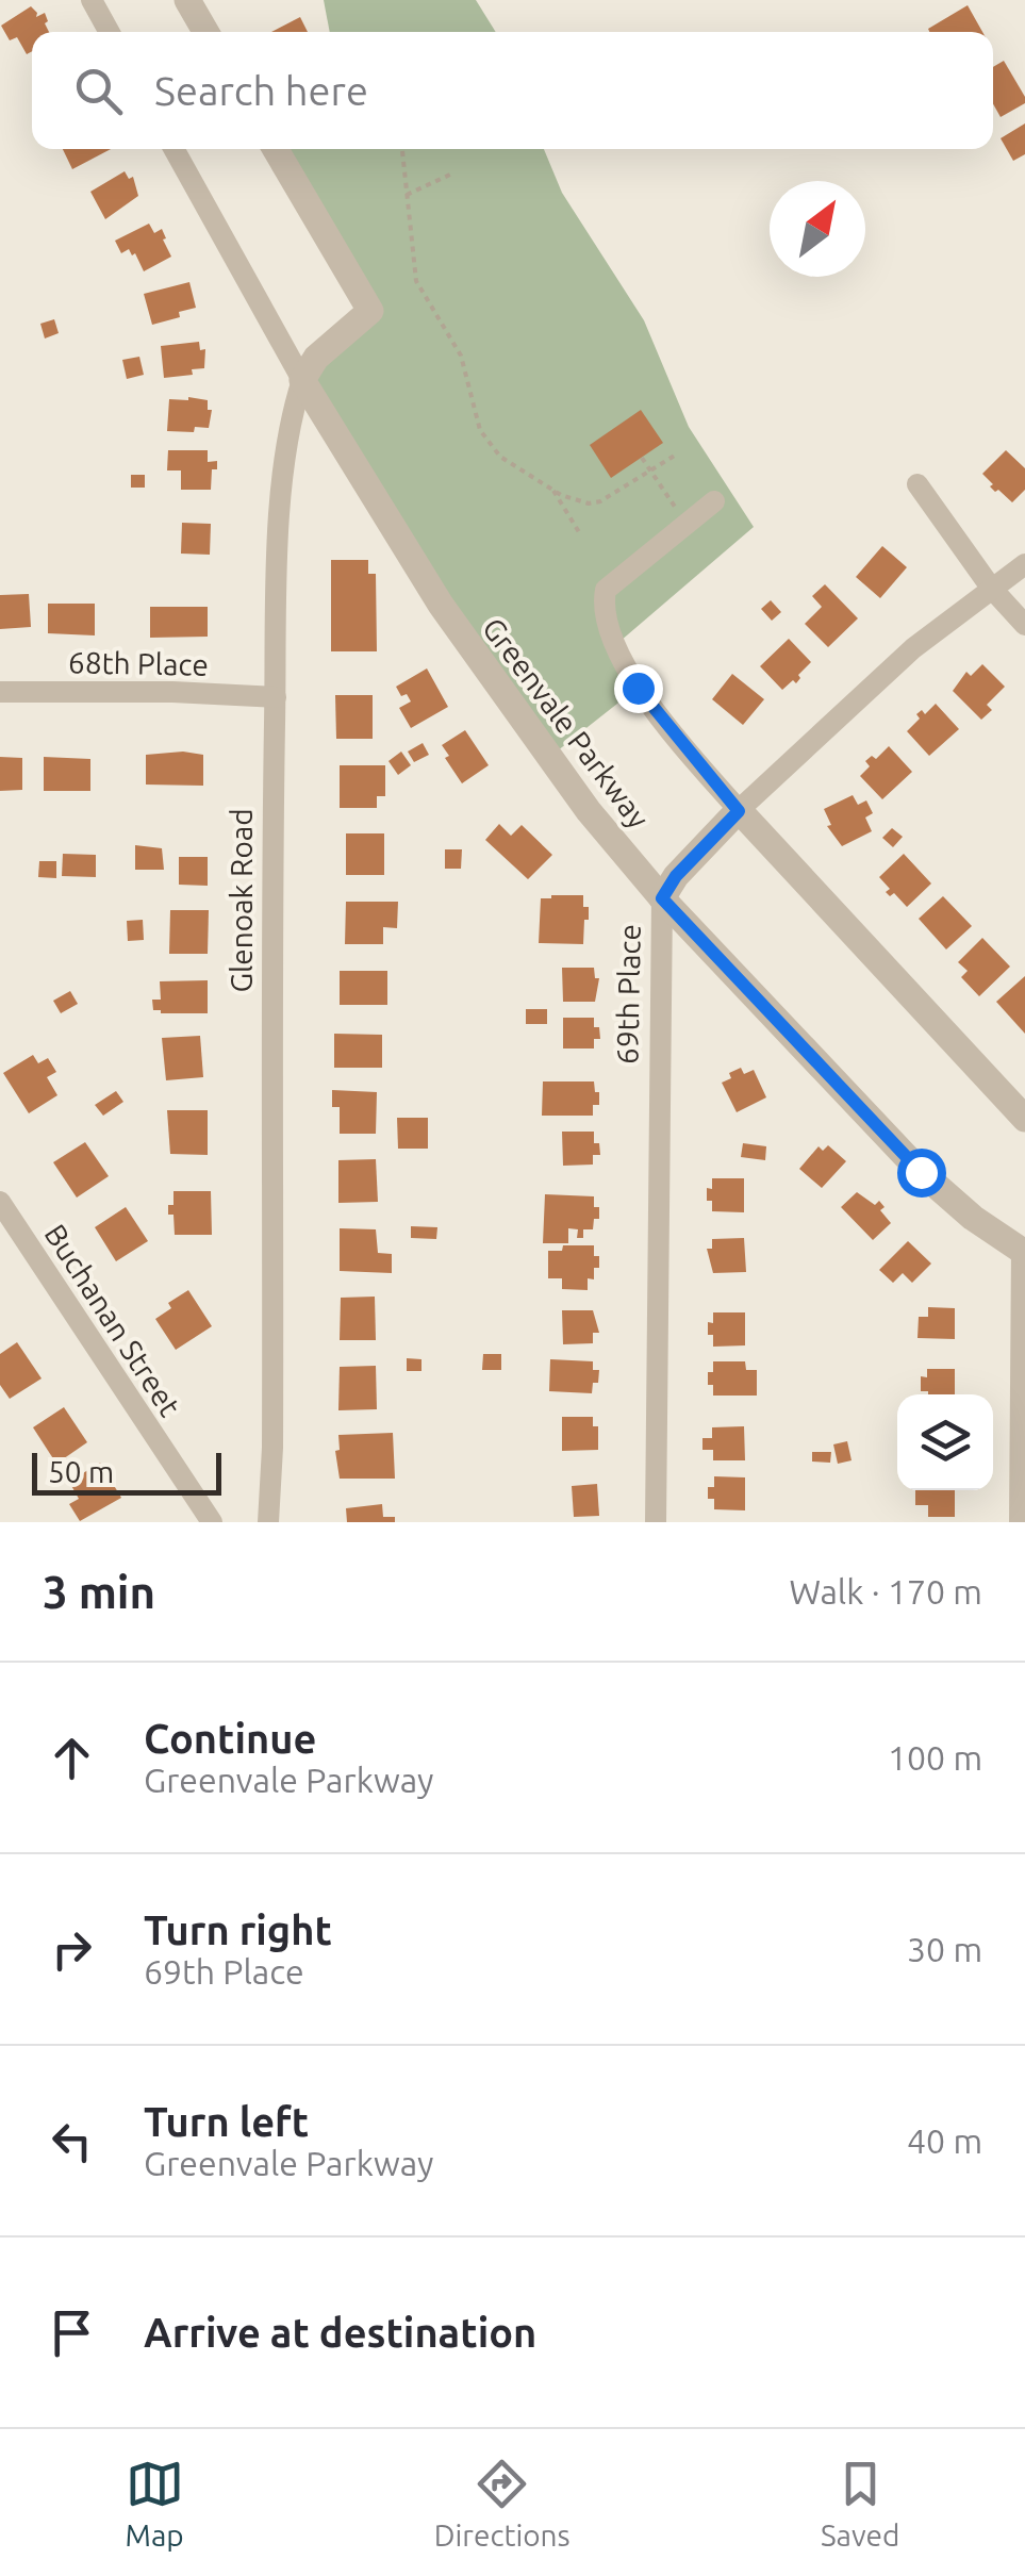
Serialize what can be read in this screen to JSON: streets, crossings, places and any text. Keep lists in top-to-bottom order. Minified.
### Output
{"streets":{"street":["68th Place","Greenvale Parkway","Glenoak Road","69th Place","Buchanan Street"]},"crossings":[["68th Place","Glenoak Road"],["Greenvale Parkway","Glenoak Road"],["Greenvale Parkway","69th Place"]],"scale_bar":"50 m","north":"top right","page":{"search":"Search here","scale":"50 m","heading":["3 min","Walk · 170 m"],"list":[["Continue","Greenvale Parkway","100 m"],["Turn right","69th Place","30 m"],["Turn left","Greenvale Parkway","40 m"],"Arrive at destination"],"nav":["Map","Directions","Saved"]}}
